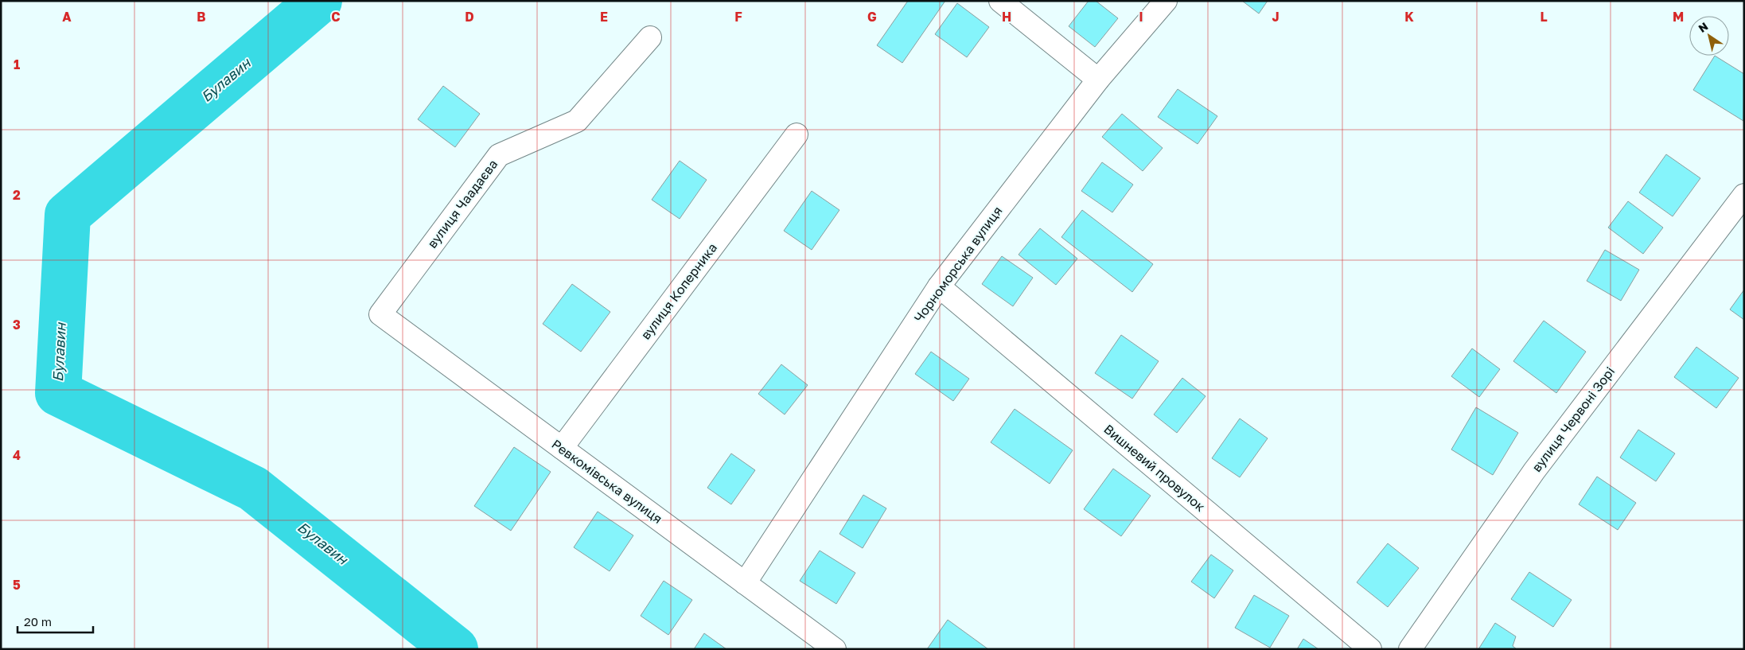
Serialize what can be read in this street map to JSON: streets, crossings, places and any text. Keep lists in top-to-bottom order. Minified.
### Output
{"streets":{"street":["вулиця Чаадаєва","Чорноморська вулиця","вулиця Коперника","вулиця Червоні Зорі","Вишневий провулок","Ревкомівська вулиця"]},"crossings":[["вулиця Чаадаєва","Ревкомівська вулиця"],["Чорноморська вулиця","Вишневий провулок"],["Чорноморська вулиця","Ревкомівська вулиця"],["вулиця Коперника","Ревкомівська вулиця"]],"water":["Булавин"],"scale_bar":"20 m","north":"top left","grid":{"columns":["A","B","C","D","E","F","G","H","I","J","K","L","M"],"rows":["1","2","3","4","5"]}}
